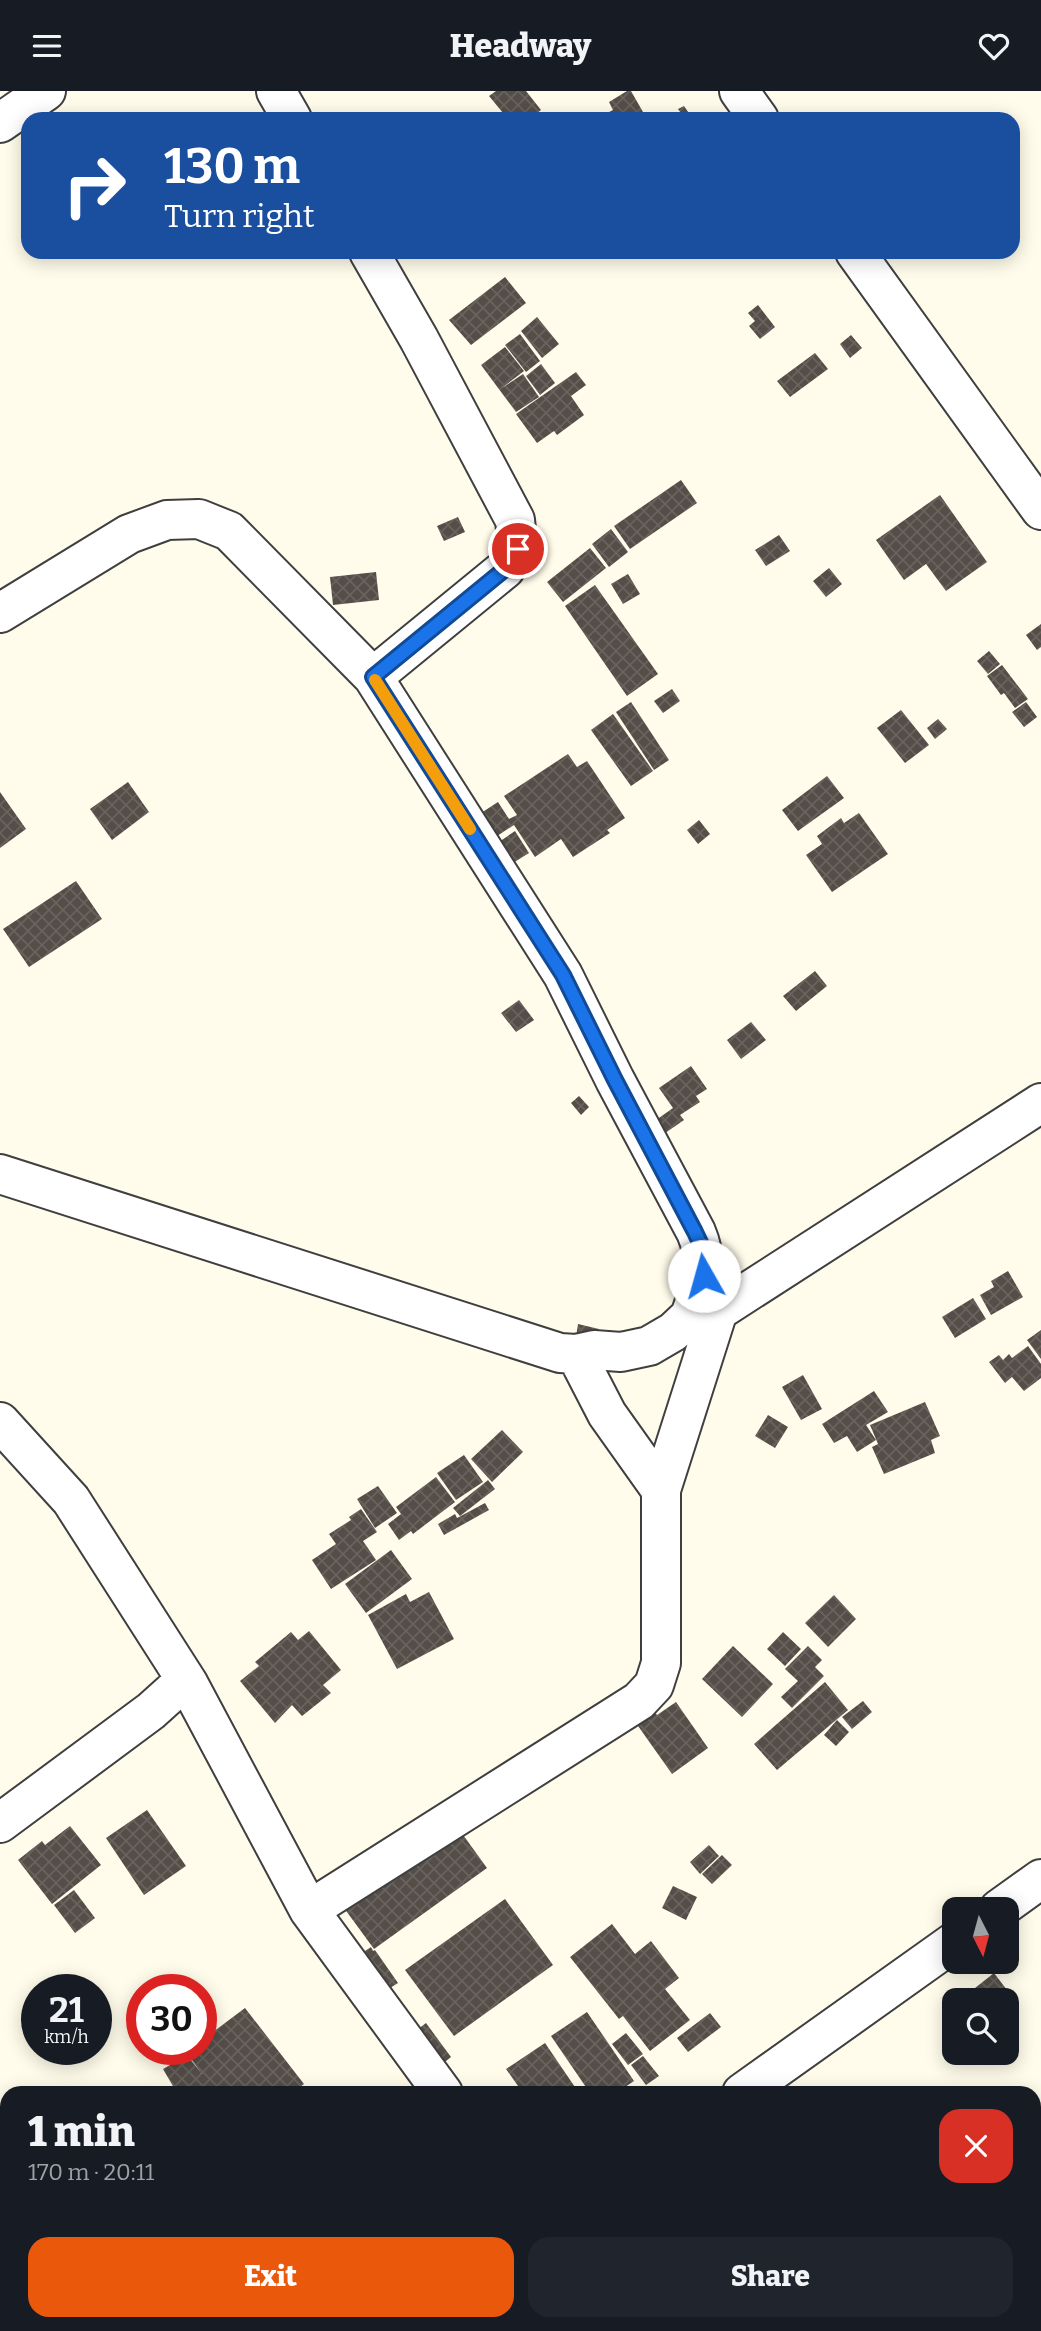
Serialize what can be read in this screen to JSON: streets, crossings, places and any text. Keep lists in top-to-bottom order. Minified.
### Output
{"north":"bottom","page":{"header":"Headway","turn":["130 m","Turn right"],"speed":"21 km/h","limit":"30","heading":["1 min","170 m · 20:11"],"buttons":["Exit","Share"]}}
